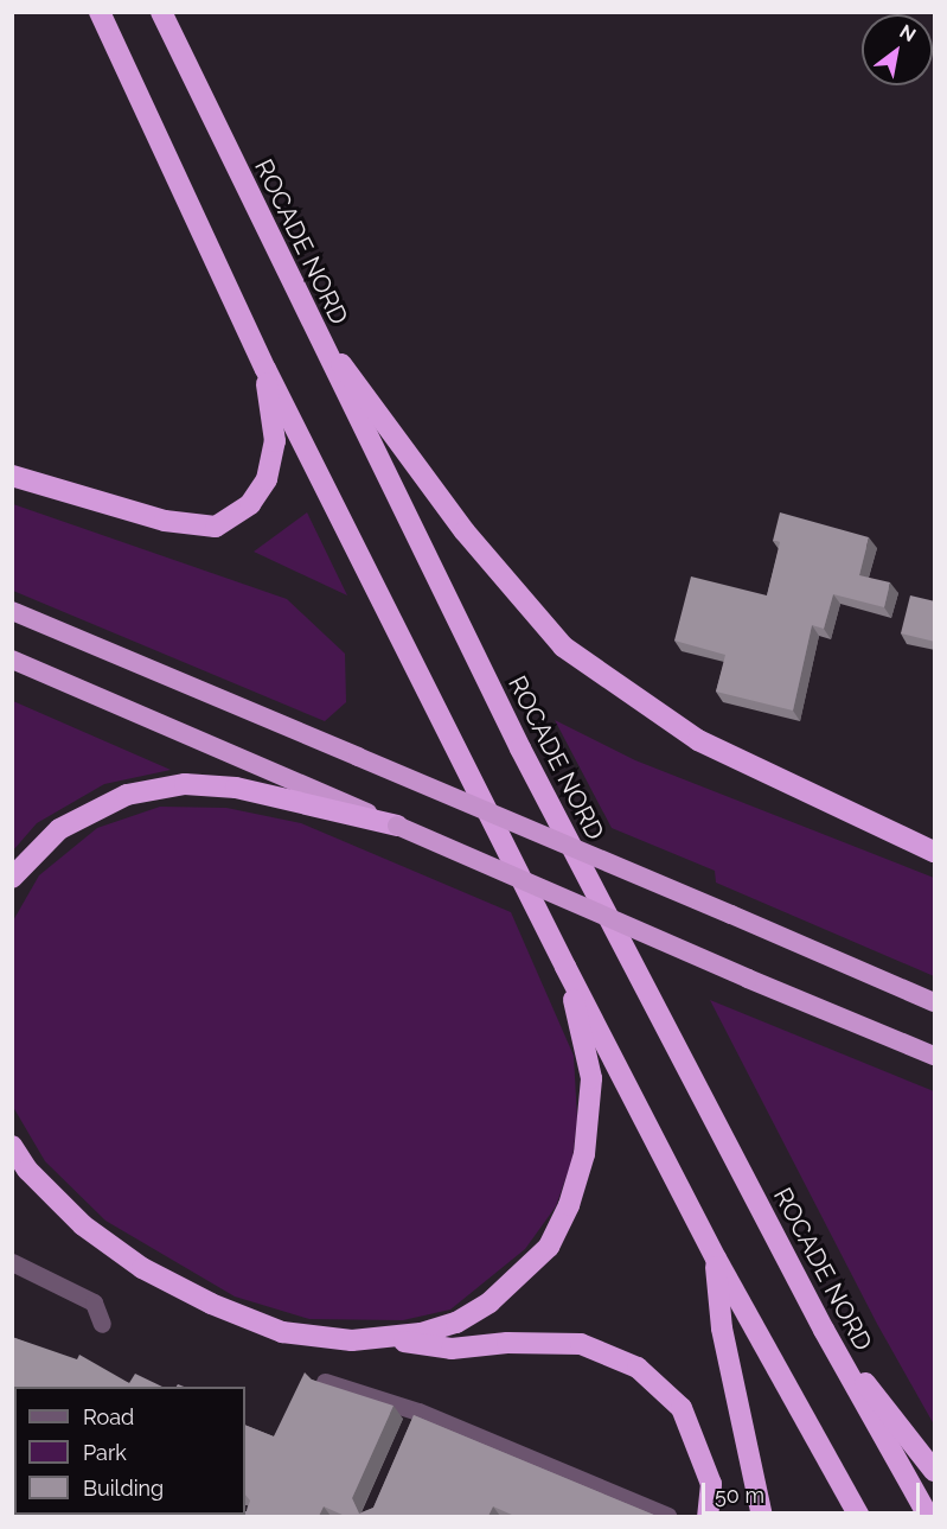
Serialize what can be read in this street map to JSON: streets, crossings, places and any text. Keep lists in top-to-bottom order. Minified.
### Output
{"streets":{"highway":["ROCADE NORD"]},"legend":["Road","Park","Building"],"scale_bar":"50 m","north":"top right"}
